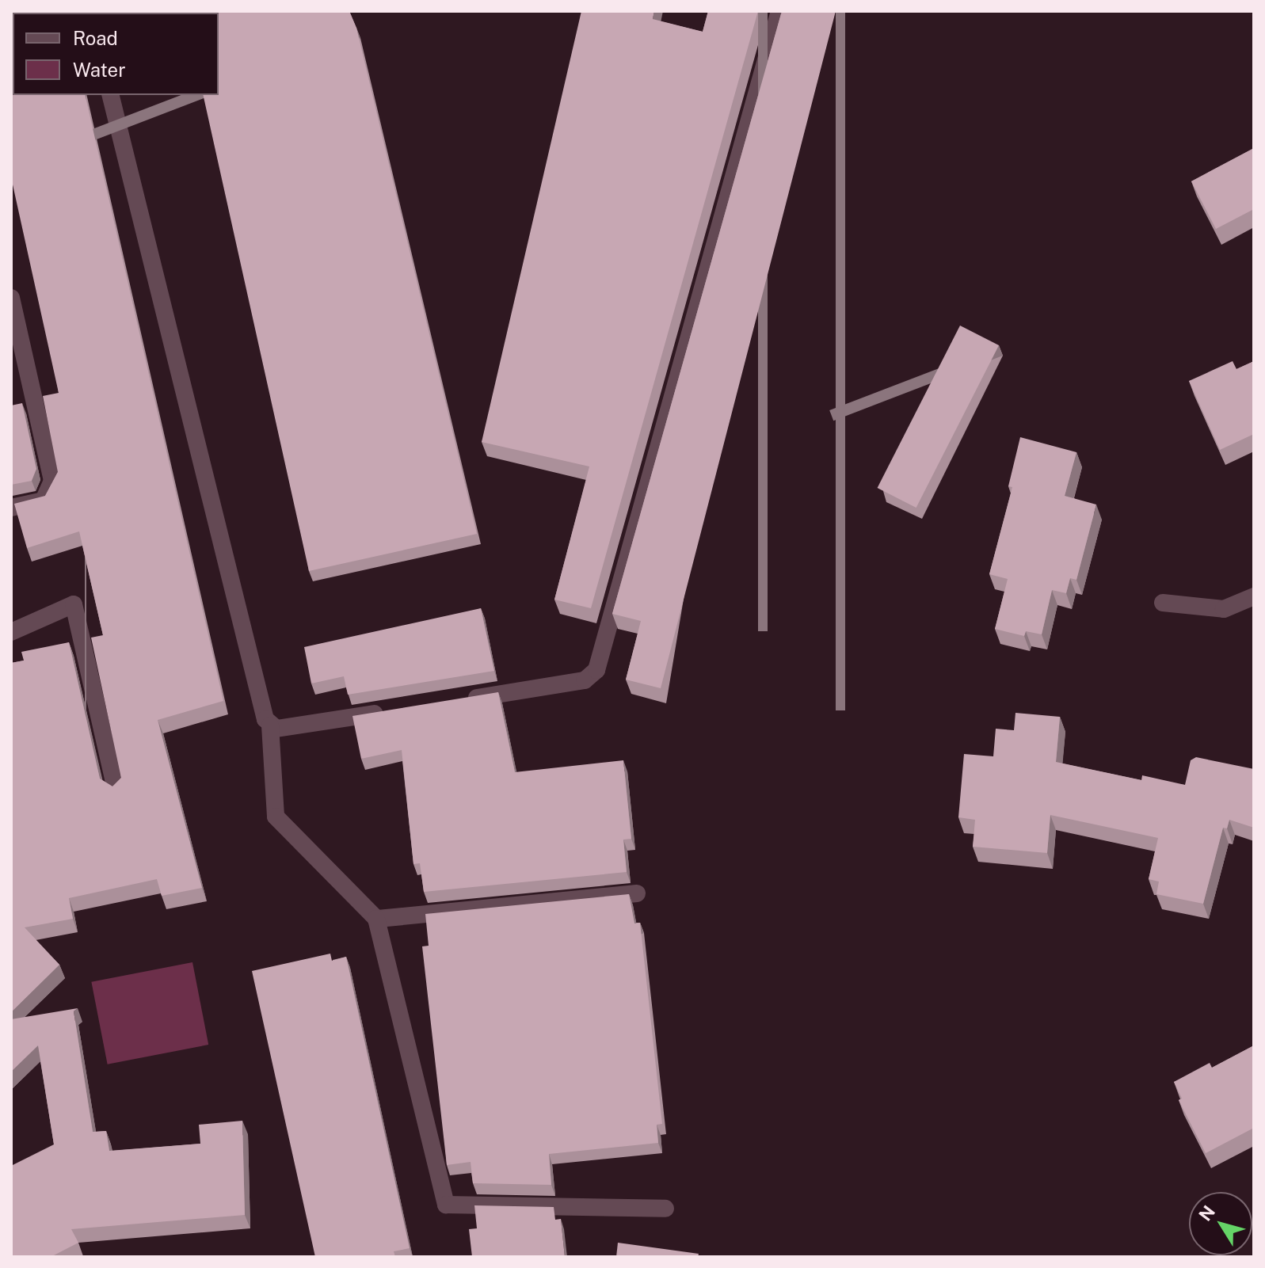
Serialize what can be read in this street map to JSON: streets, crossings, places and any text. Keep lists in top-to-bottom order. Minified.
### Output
{"legend":["Road","Water"],"north":"top left"}
